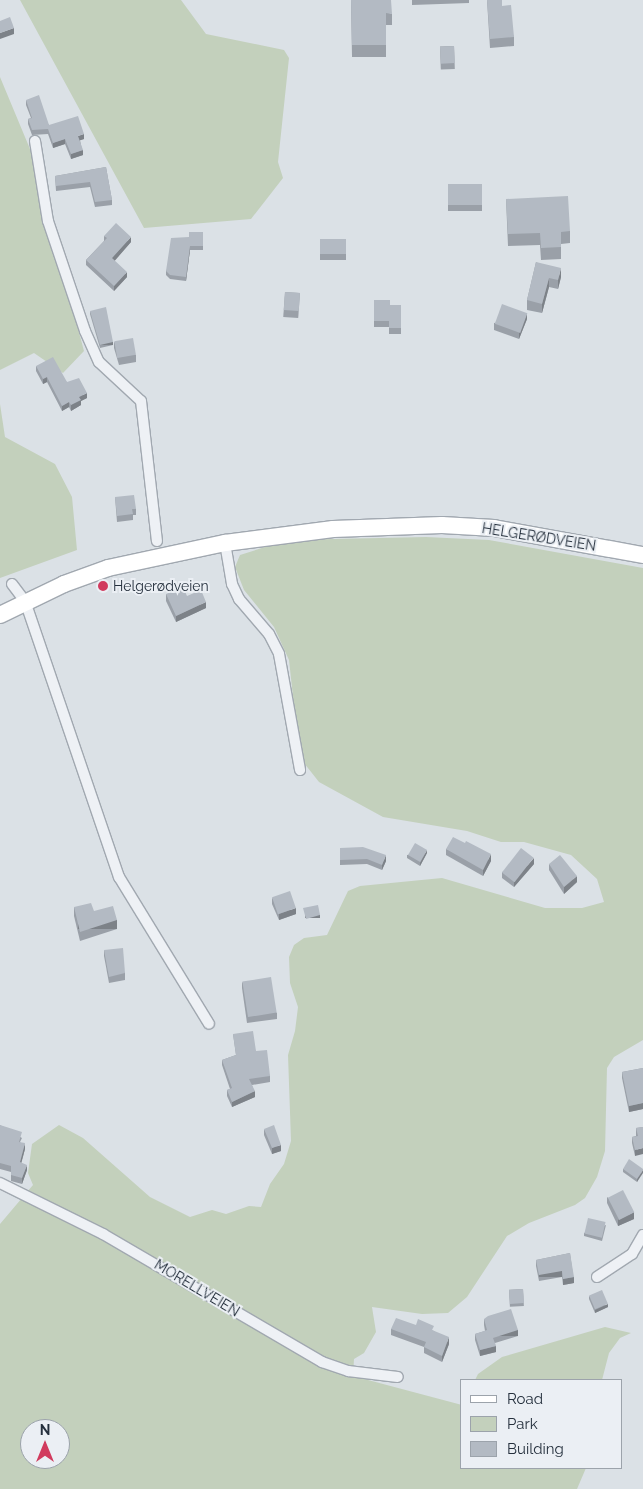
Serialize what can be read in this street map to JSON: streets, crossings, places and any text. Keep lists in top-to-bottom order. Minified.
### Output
{"streets":{"main road":["HELGERØDVEIEN"],"street":["MORELLVEIEN"]},"places":["Helgerødveien"],"legend":["Road","Park","Building"],"north":"top"}
